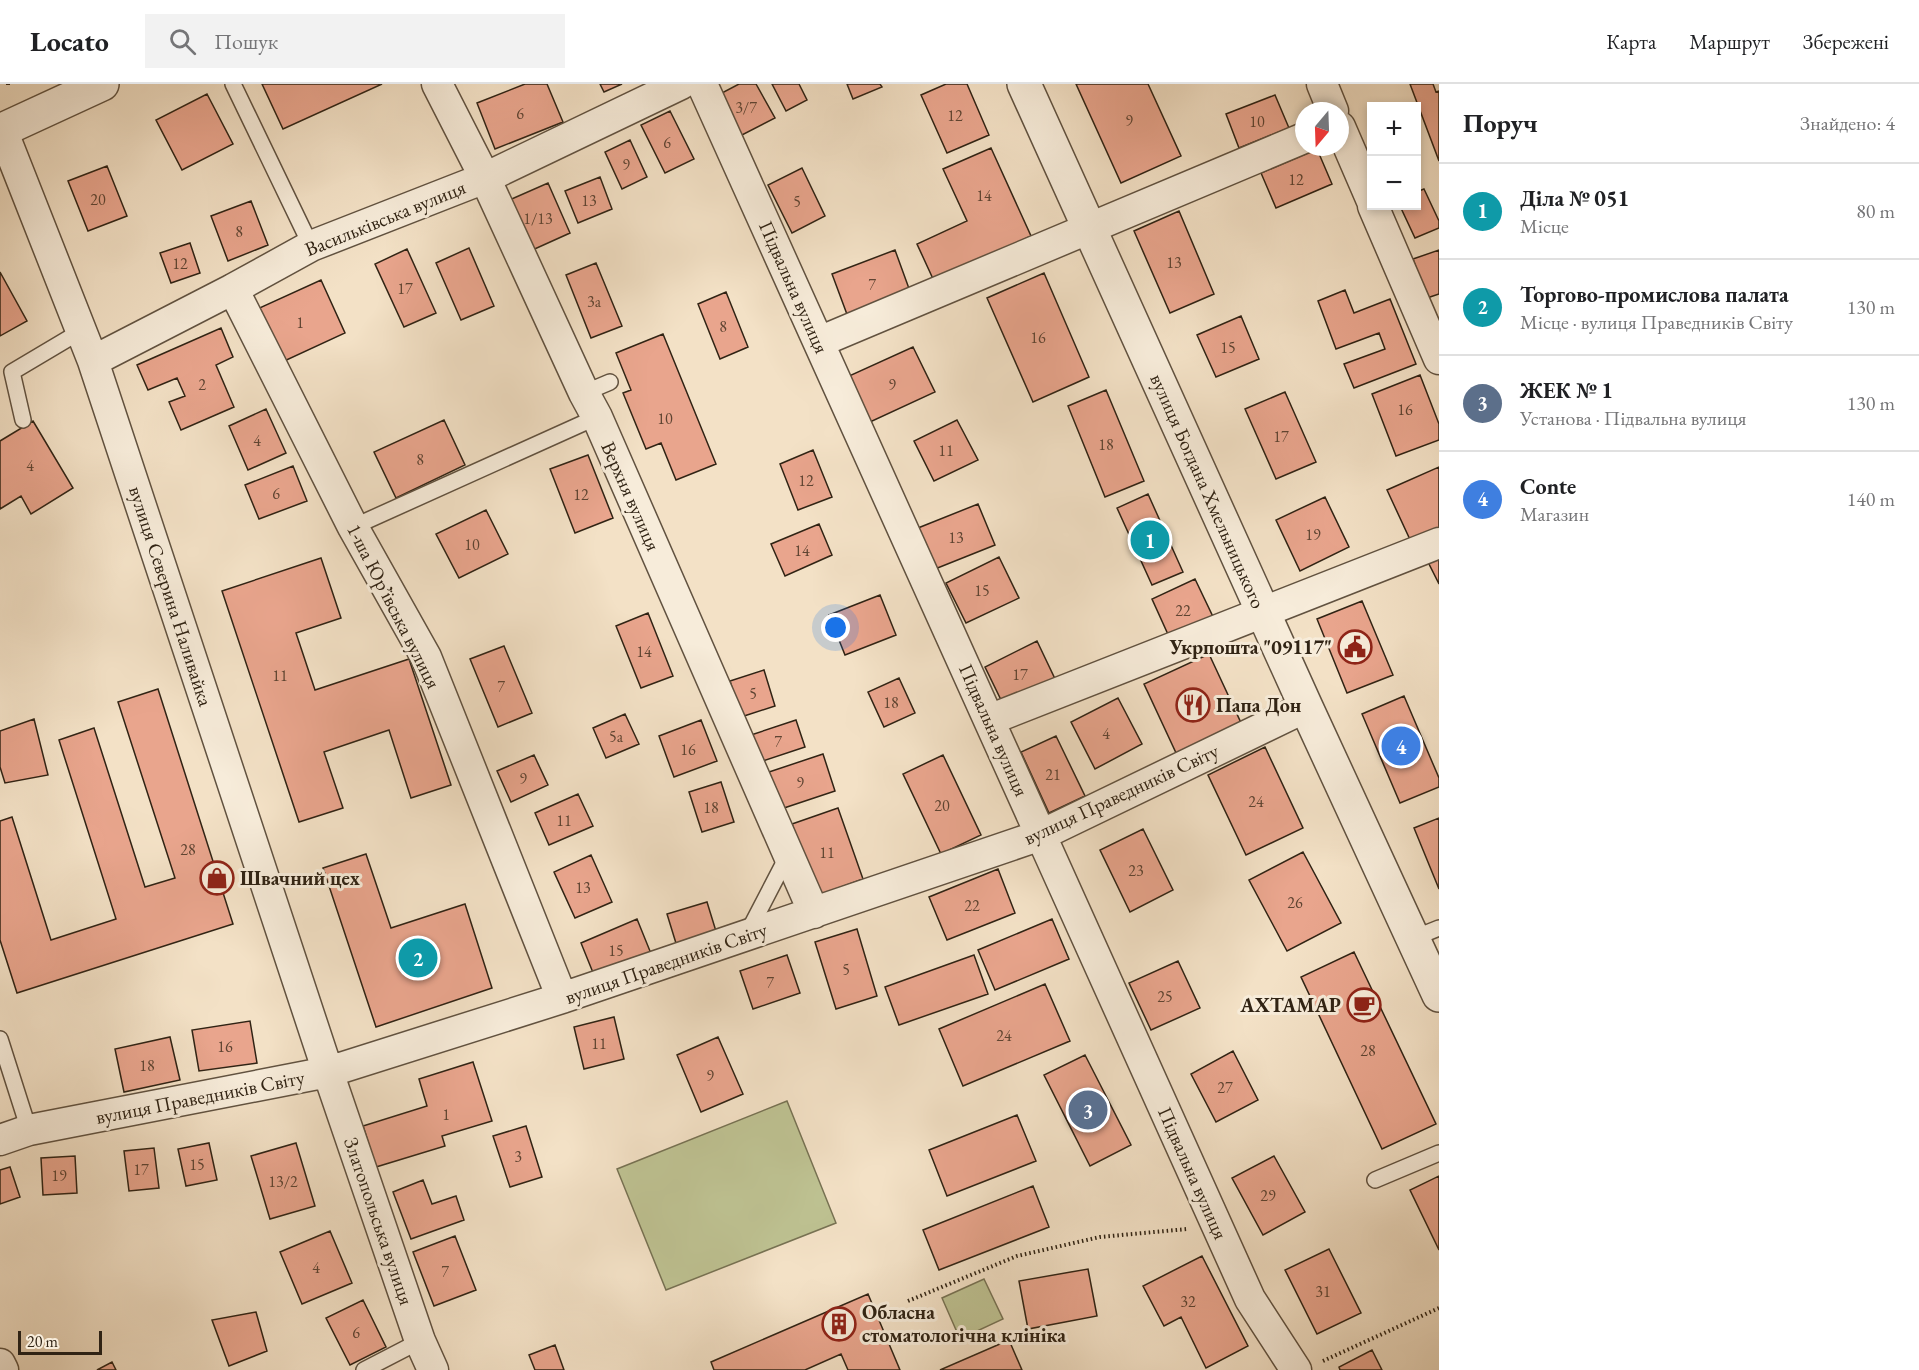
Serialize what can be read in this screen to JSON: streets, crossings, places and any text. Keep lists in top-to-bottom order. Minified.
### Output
{"streets":{"street":["Васильківська вулиця","Підвальна вулиця","вулиця Богдана Хмельницького","Верхня вулиця","вулиця Северина Наливайка","1-ша Юрʼївська вулиця","вулиця Праведників Світу","Златопольська вулиця"]},"crossings":[["Васильківська вулиця","Верхня вулиця"],["Васильківська вулиця","вулиця Северина Наливайка"],["Васильківська вулиця","1-ша Юрʼївська вулиця"],["Підвальна вулиця","вулиця Праведників Світу"],["вулиця Богдана Хмельницького","вулиця Праведників Світу"],["Верхня вулиця","вулиця Праведників Світу"],["вулиця Северина Наливайка","вулиця Праведників Світу"],["вулиця Северина Наливайка","Златопольська вулиця"],["1-ша Юрʼївська вулиця","вулиця Праведників Світу"],["вулиця Праведників Світу","Златопольська вулиця"]],"places":{"public building":["Укрпошта \"09117\""],"restaurant":["Папа Дон"],"shop":["Швачний цех"],"cafe":["АХТАМАР"],"building":["Обласна стоматологічна клініка"]},"house_numbers":["3/7","6","12","9","10","6","9","12","14","20","13","5","1/13","8","13","12","7","17","3а","1","8","16","15","2","9","16","10","17","4","18","11","8","4","12","6","12","19","13","10","14","15","22","14","17","11","7","5","18","4","5а","7","16","21","9","9","24","20","18","11","28","11","23","13","26","22","15","5","7","25","24","11","16","28","18","9","27","1","3","15","17","19","13/2","29","4","7","31","32","6"],"scale_bar":"20 m","north":"bottom","page":{"header":"Locato","search":"Пошук","nav":["Карта","Маршрут","Збережені"],"heading":["Поруч","Знайдено: 4"],"map_buttons":["+","−"],"list":[{"mark":"1","name":"Діла № 051","note":"Місце","value":"80 m"},{"mark":"2","name":"Торгово-промислова палата","note":"Місце · вулиця Праведників Світу","value":"130 m"},{"mark":"3","name":"ЖЕК № 1","note":"Установа · Підвальна вулиця","value":"130 m"},{"mark":"4","name":"Conte","note":"Магазин","value":"140 m"}],"pins":["1","4","2","3"],"scale":"20 m"}}
